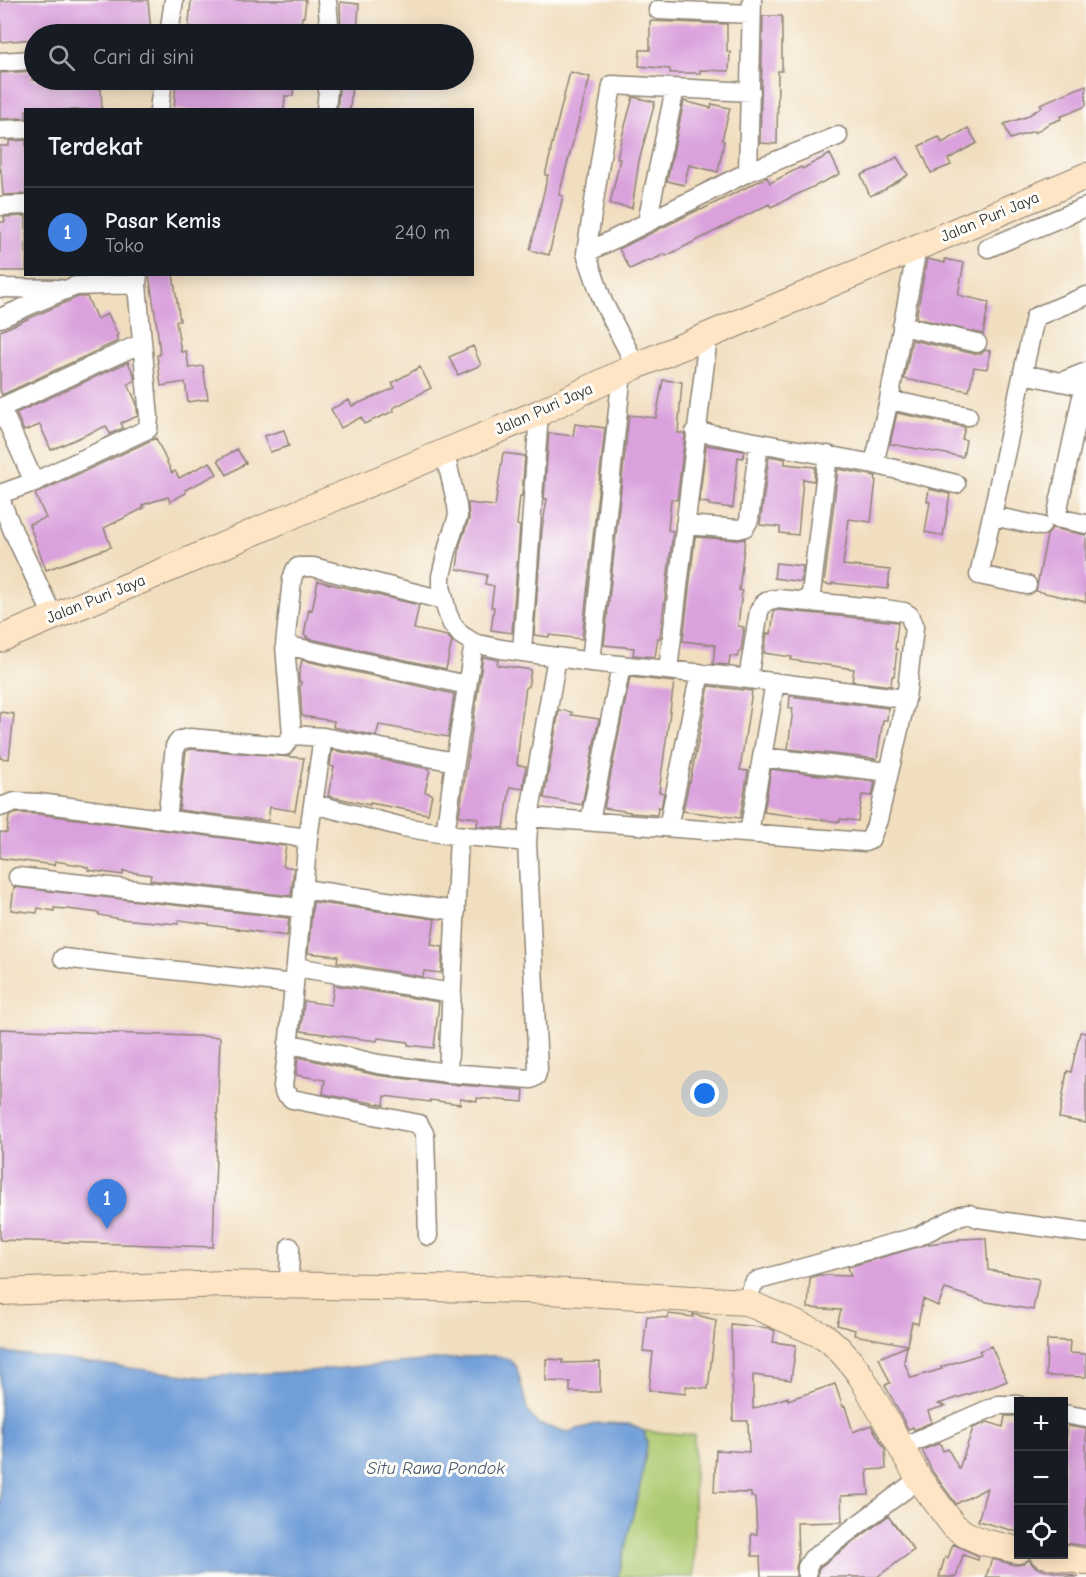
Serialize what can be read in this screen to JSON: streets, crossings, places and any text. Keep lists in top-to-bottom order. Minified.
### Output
{"streets":{"street":["Jalan Puri Jaya"]},"water":["Situ Rawa Pondok"],"page":{"search":"Cari di sini","heading":"Terdekat","list":[{"mark":"1","name":"Pasar Kemis","note":"Toko","value":"240 m"}],"pins":"1","map_buttons":["+","−"]}}
